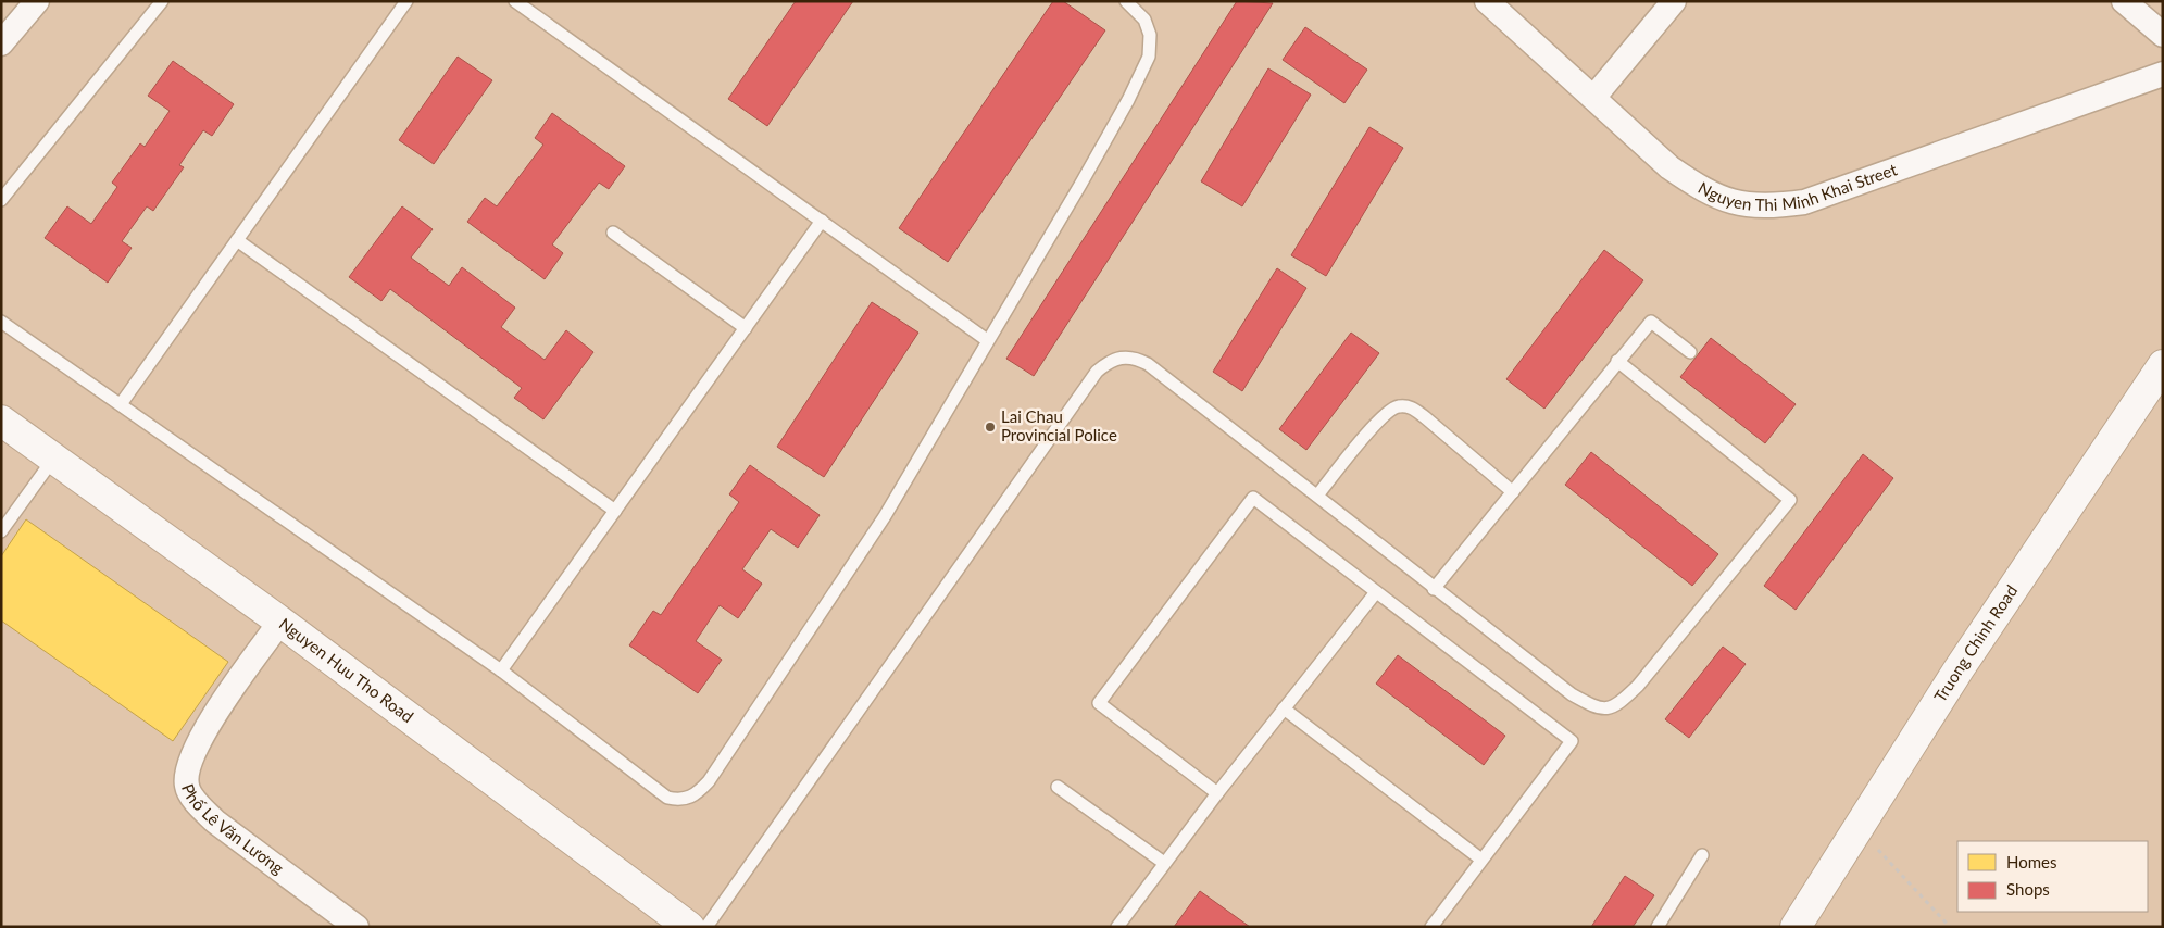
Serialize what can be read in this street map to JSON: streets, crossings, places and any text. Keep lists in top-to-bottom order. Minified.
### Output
{"streets":{"street":["Nguyen Thi Minh Khai Street","Truong Chinh Road","Nguyen Huu Tho Road","Phố Lê Văn Lương"]},"crossings":[["Nguyen Huu Tho Road","Phố Lê Văn Lương"]],"places":["Lai Chau Provincial Police"],"legend":["Homes","Shops"]}
